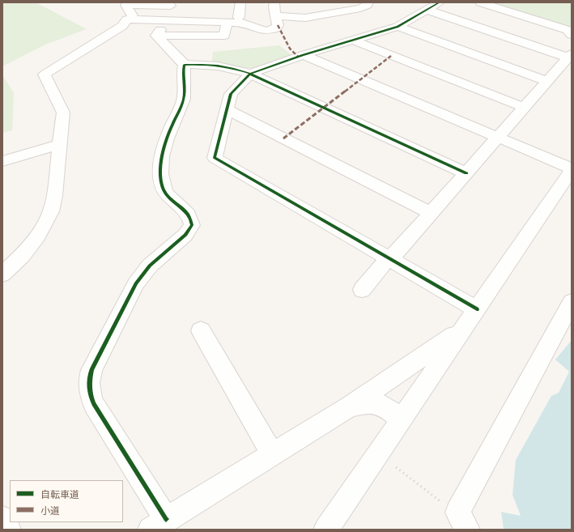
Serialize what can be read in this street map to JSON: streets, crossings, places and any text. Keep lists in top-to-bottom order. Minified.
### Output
{"legend":["自転車道","小道"]}
